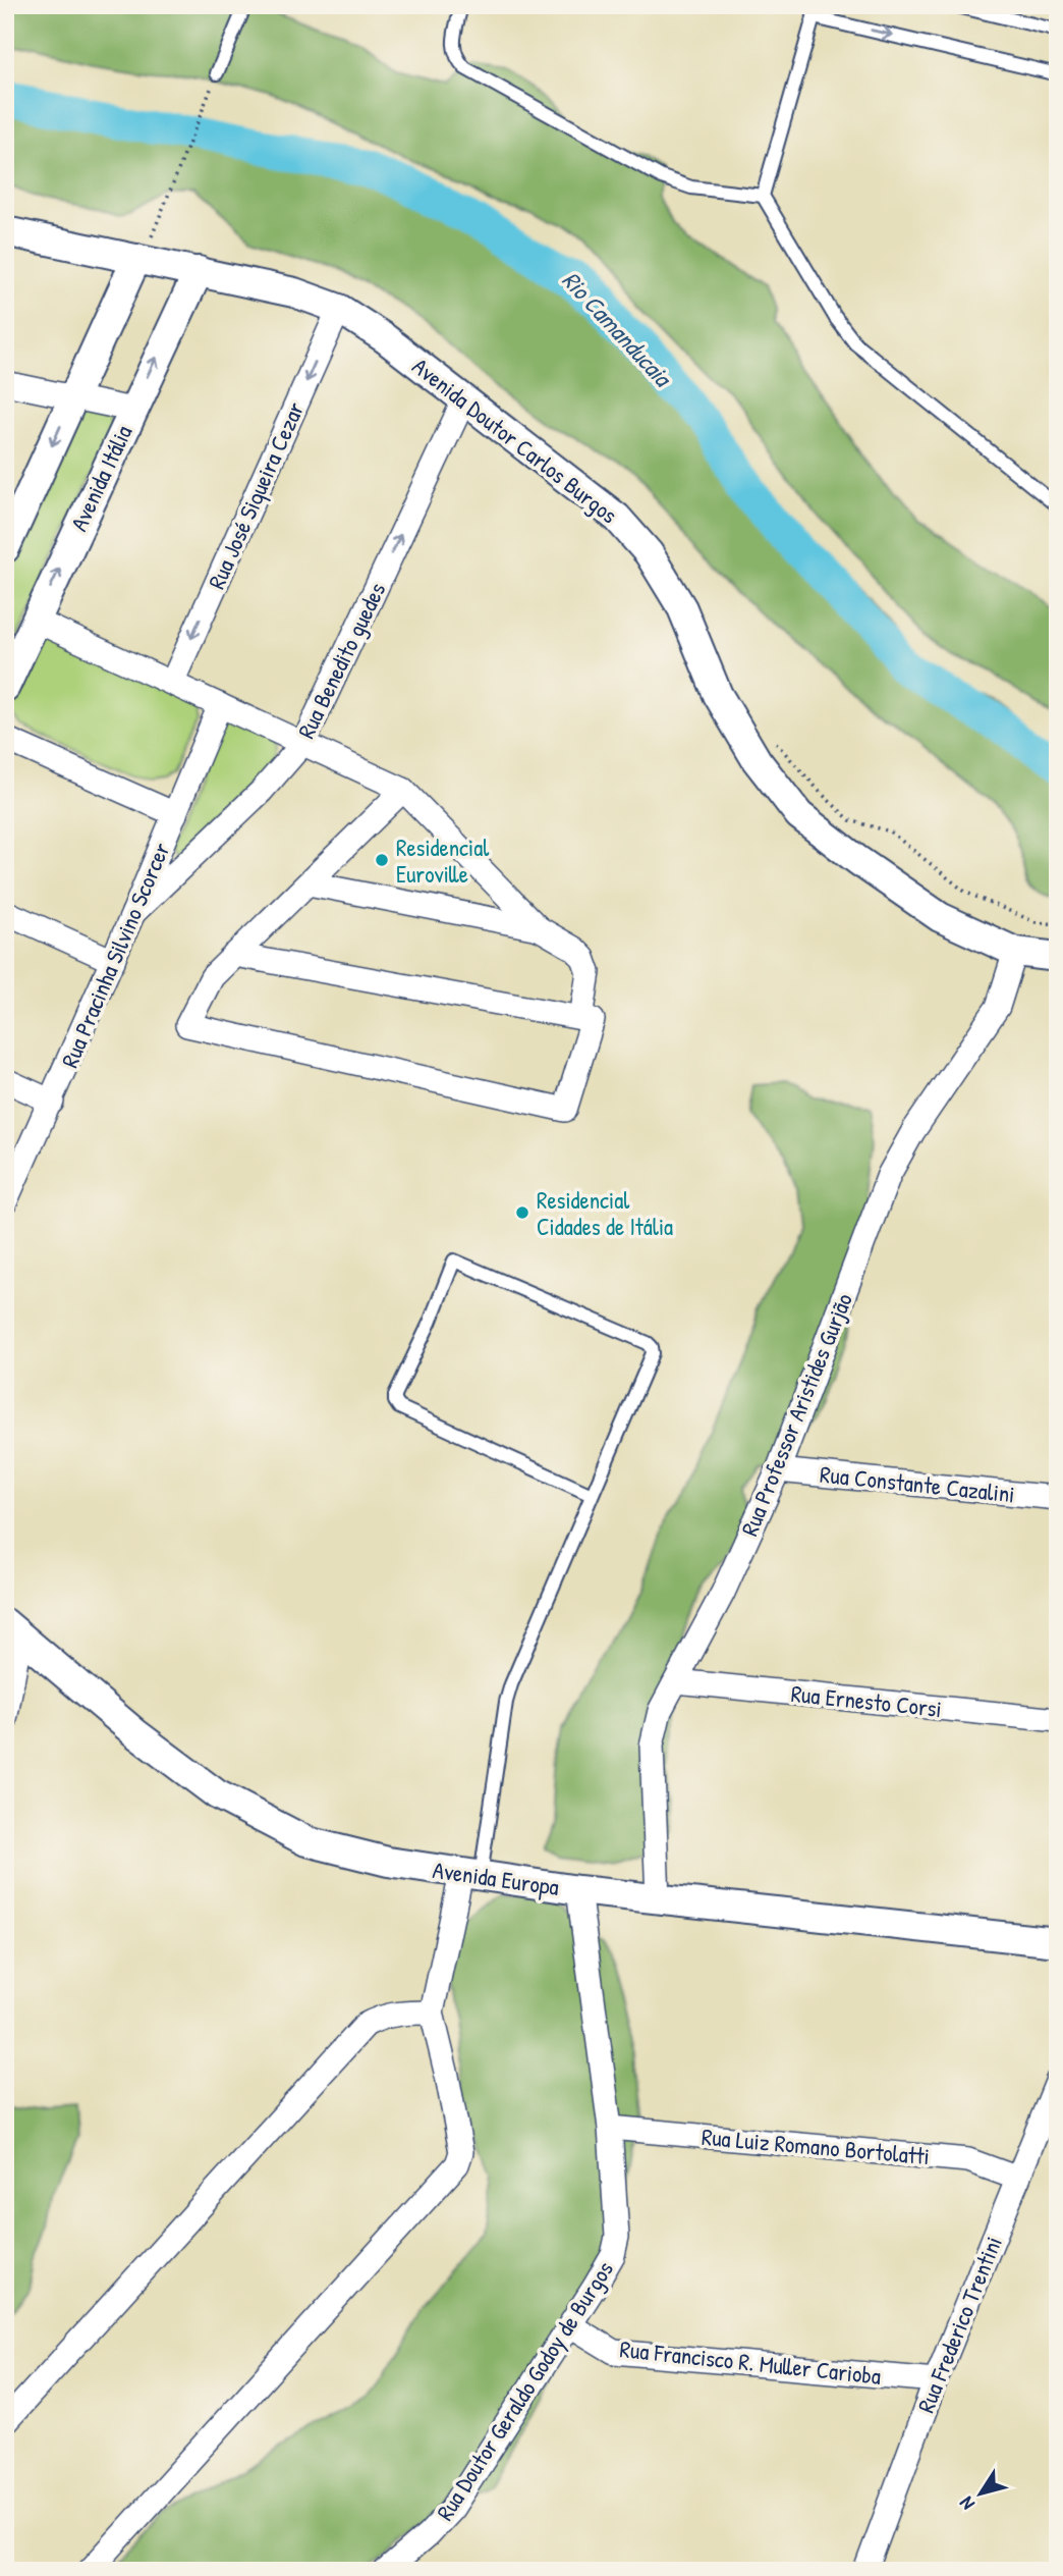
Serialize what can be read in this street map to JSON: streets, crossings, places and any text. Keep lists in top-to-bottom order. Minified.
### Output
{"streets":{"street":["Avenida Doutor Carlos Burgos","Avenida Itália","Rua José Siqueira Cezar","Rua Benedito guedes","Rua Pracinha Silvino Scorcer","Rua Professor Aristides Gurjão","Rua Constante Cazalini","Rua Ernesto Corsi","Avenida Europa","Rua Luiz Romano Bortolatti","Rua Frederico Trentini","Rua Francisco R. Muller Carioba","Rua Doutor Geraldo Godoy de Burgos"]},"crossings":[["Avenida Doutor Carlos Burgos","Avenida Itália"],["Avenida Doutor Carlos Burgos","Rua José Siqueira Cezar"],["Avenida Doutor Carlos Burgos","Rua Benedito guedes"],["Avenida Doutor Carlos Burgos","Rua Professor Aristides Gurjão"],["Rua Benedito guedes","Rua Pracinha Silvino Scorcer"],["Rua Professor Aristides Gurjão","Rua Constante Cazalini"],["Rua Professor Aristides Gurjão","Rua Ernesto Corsi"],["Rua Professor Aristides Gurjão","Avenida Europa"],["Avenida Europa","Rua Doutor Geraldo Godoy de Burgos"],["Rua Luiz Romano Bortolatti","Rua Frederico Trentini"],["Rua Luiz Romano Bortolatti","Rua Doutor Geraldo Godoy de Burgos"],["Rua Frederico Trentini","Rua Francisco R. Muller Carioba"],["Rua Francisco R. Muller Carioba","Rua Doutor Geraldo Godoy de Burgos"]],"one_way":["Rua Benedito guedes"],"water":["Rio Camanducaia"],"places":["Residencial Euroville","Residencial Cidades de Itália"],"north":"bottom left"}
